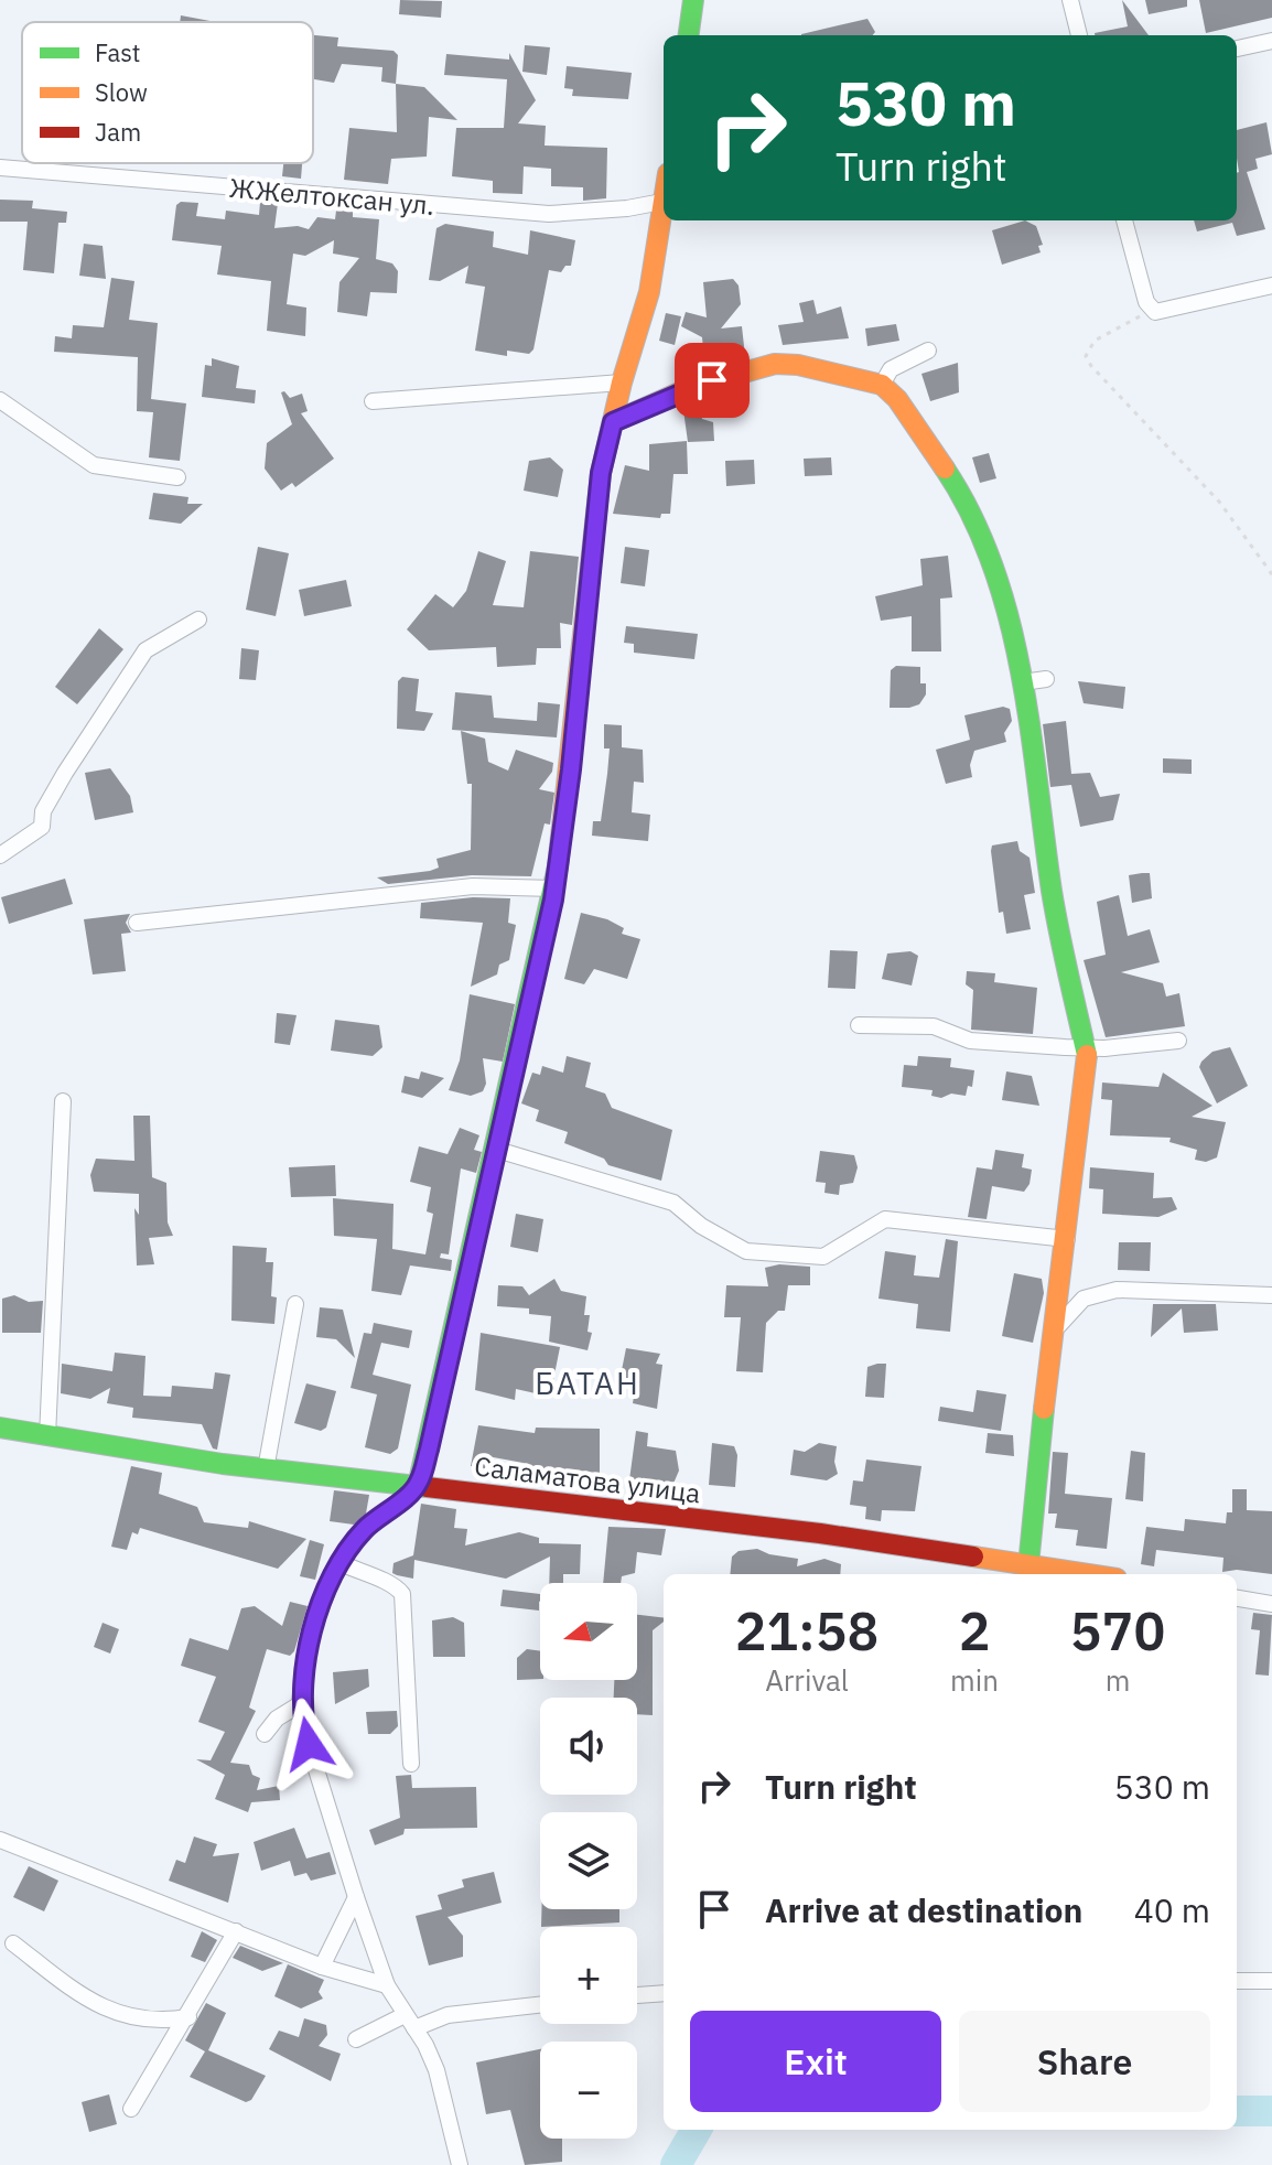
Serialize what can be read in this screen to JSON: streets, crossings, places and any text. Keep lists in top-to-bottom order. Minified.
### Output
{"streets":{"street":["ЖЖелтоксан ул.","Саламатова улица"]},"districts":["БАТАН"],"legend":["Fast","Slow","Jam"],"north":"left","page":{"turn":["530 m","Turn right"],"eta":["21:58","Arrival","2","min","570","m"],"map_buttons":["+","−"],"list":[{"name":"Turn right","value":"530 m"},{"name":"Arrive at destination","value":"40 m"}],"buttons":["Exit","Share"]}}
